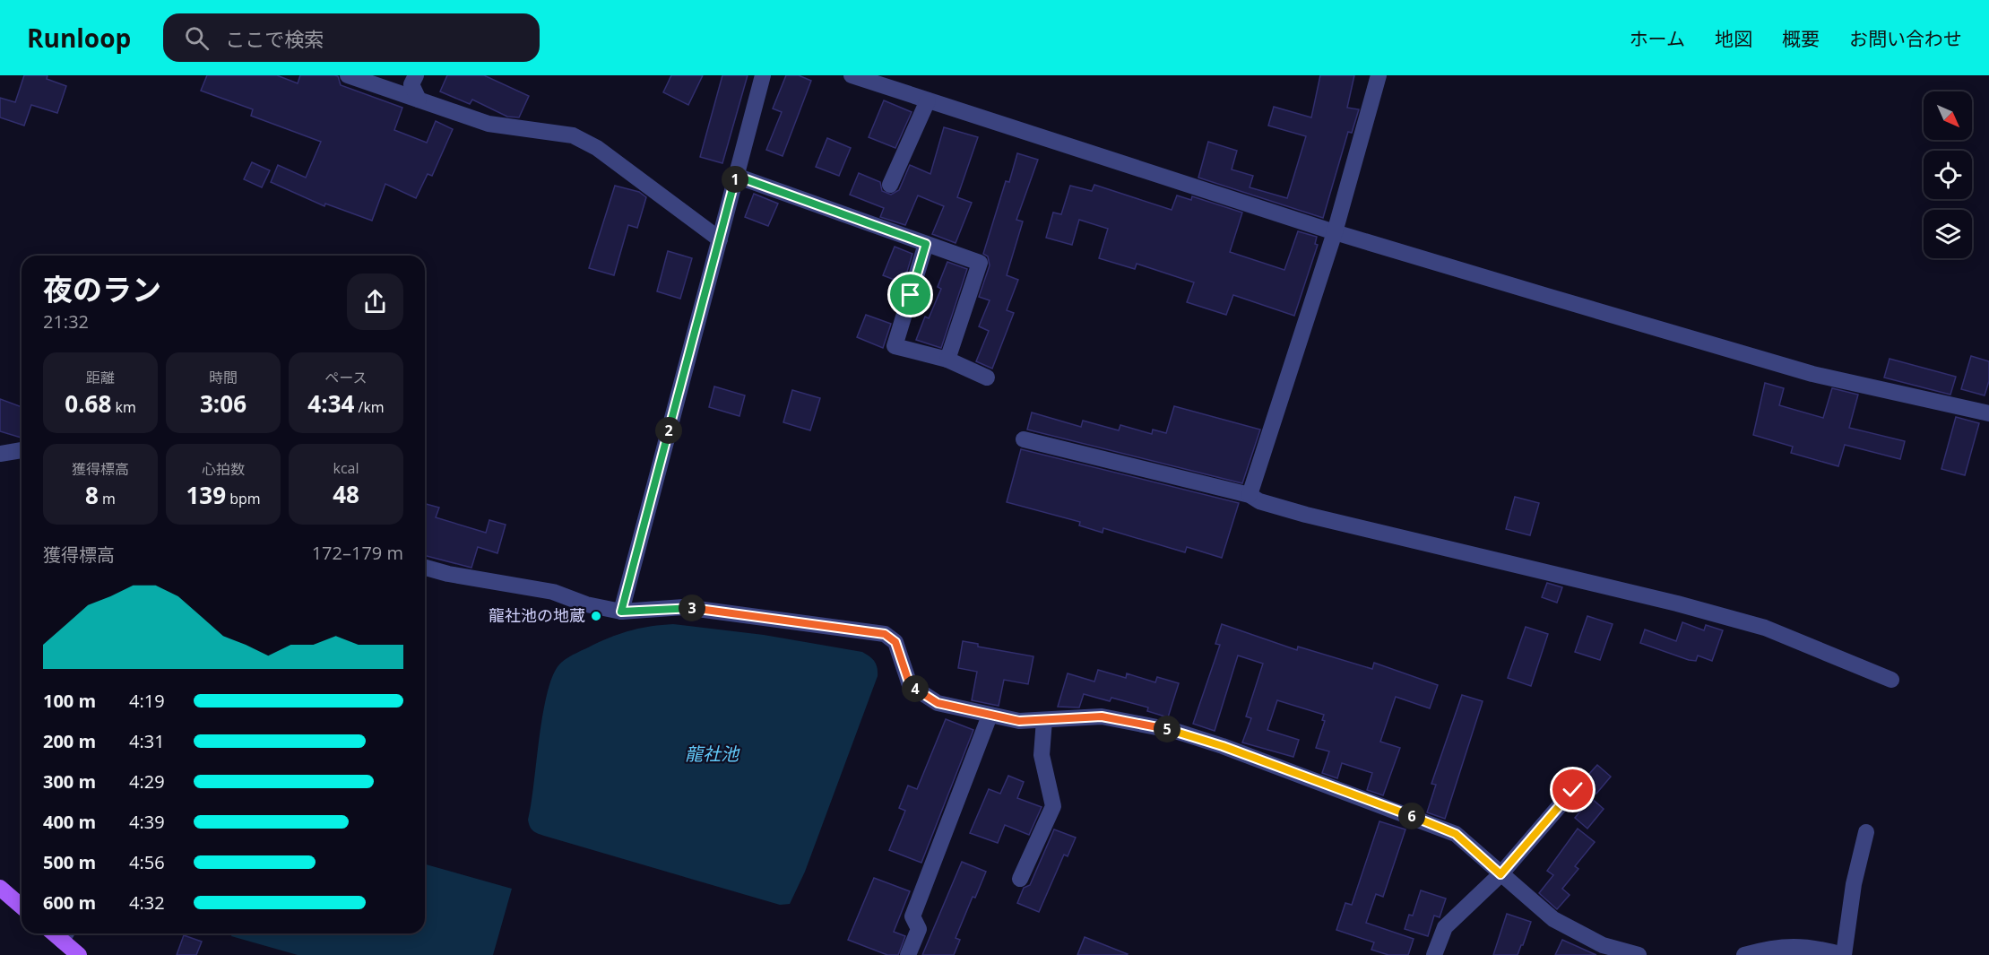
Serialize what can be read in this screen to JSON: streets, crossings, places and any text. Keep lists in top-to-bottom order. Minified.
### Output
{"water":["龍社池"],"places":["龍社池の地蔵"],"north":"bottom right","page":{"header":"Runloop","search":"ここで検索","nav":["ホーム","地図","概要","お問い合わせ"],"pins":["1","2","3","4","5","6"],"heading":["夜のラン","21:32"],"stats":[["距離","0.68 km"],["時間","3:06"],["ペース","4:34 /km"],["獲得標高","8 m"],["心拍数","139 bpm"],["kcal","48"]],"chart":["獲得標高","172–179 m"],"list":[{"name":"100 m","note":"4:19"},{"name":"200 m","note":"4:31"},{"name":"300 m","note":"4:29"},{"name":"400 m","note":"4:39"},{"name":"500 m","note":"4:56"},{"name":"600 m","note":"4:32"}]}}
